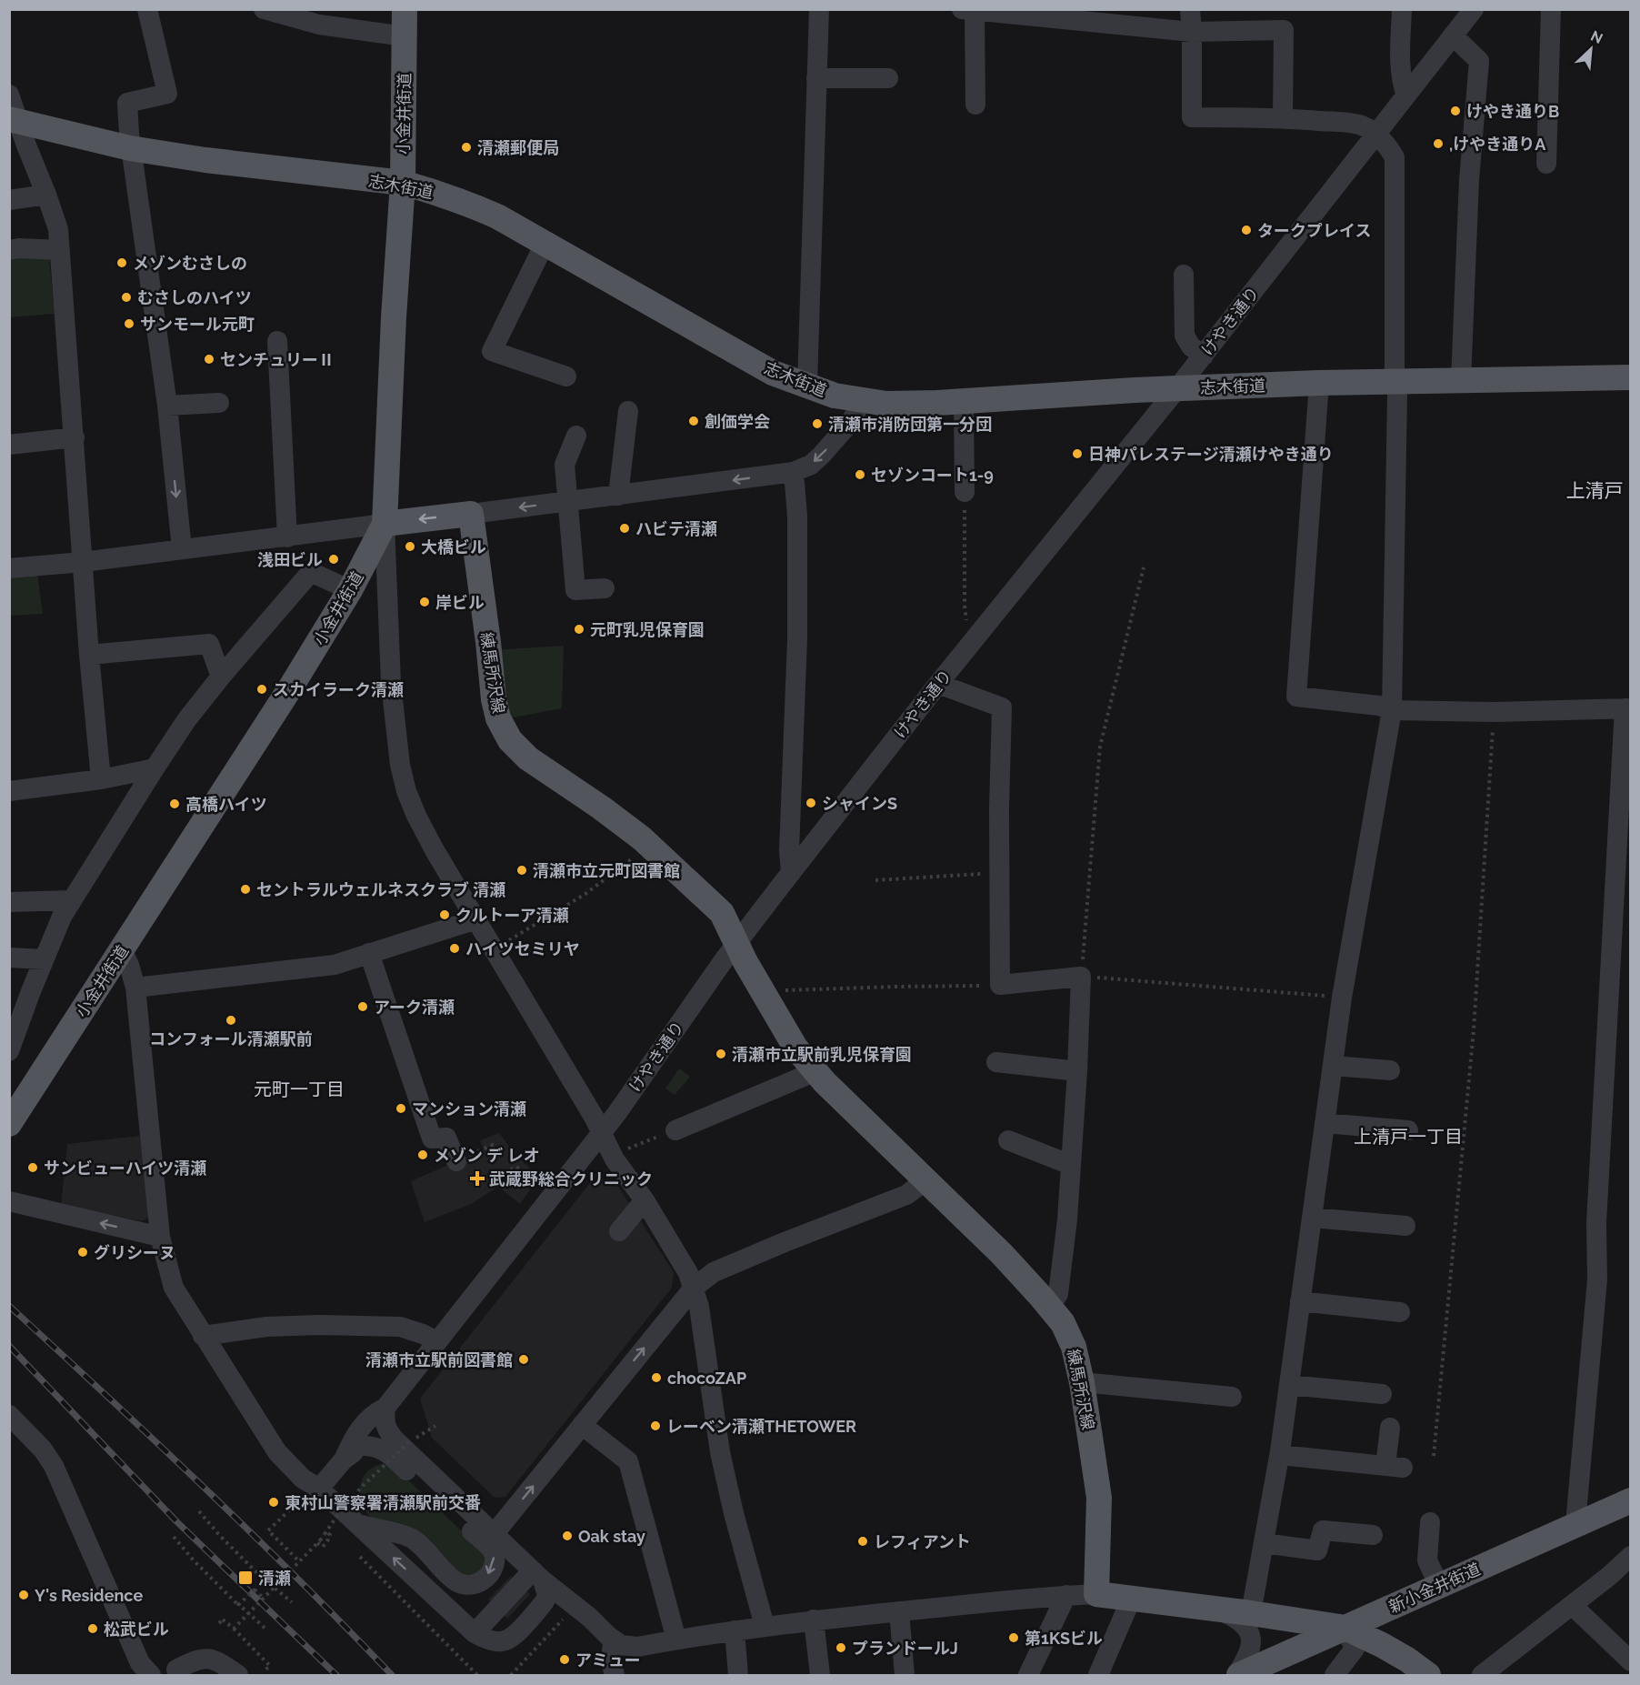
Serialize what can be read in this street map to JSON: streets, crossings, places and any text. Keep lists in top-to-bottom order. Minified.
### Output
{"streets":{"main road":["小金井街道","志木街道","練馬所沢線","新小金井街道"],"street":["けやき通り"]},"crossings":[["小金井街道","志木街道"],["志木街道","けやき通り"],["けやき通り","練馬所沢線"]],"districts":["上清戸","元町一丁目","上清戸一丁目"],"places":{"other":["けやき通りB",",けやき通りA","清瀬郵便局","タークプレイス","メゾンむさしの","むさしのハイツ","サンモール元町","センチュリーⅡ","創価学会","清瀬市消防団第一分団","日神パレステージ清瀬けやき通り","セゾンコート1-9","ハビテ清瀬","大橋ビル","浅田ビル","岸ビル","元町乳児保育園","スカイラーク清瀬","シャインS","高橋ハイツ","清瀬市立元町図書館","セントラルウェルネスクラブ 清瀬","クルトーア清瀬","ハイツセミリヤ","アーク清瀬","コンフォール清瀬駅前","清瀬市立駅前乳児保育園","マンション清瀬","メゾン デ レオ","サンビューハイツ清瀬","グリシーヌ","清瀬市立駅前図書館","chocoZAP","レーベン清瀬THETOWER","東村山警察署清瀬駅前交番","Oak stay","レフィアント","Y's Residence","松武ビル","第1KSビル","プランドールJ","アミュー"],"health":["武蔵野総合クリニック"],"transit":["清瀬"]},"north":"top right"}
